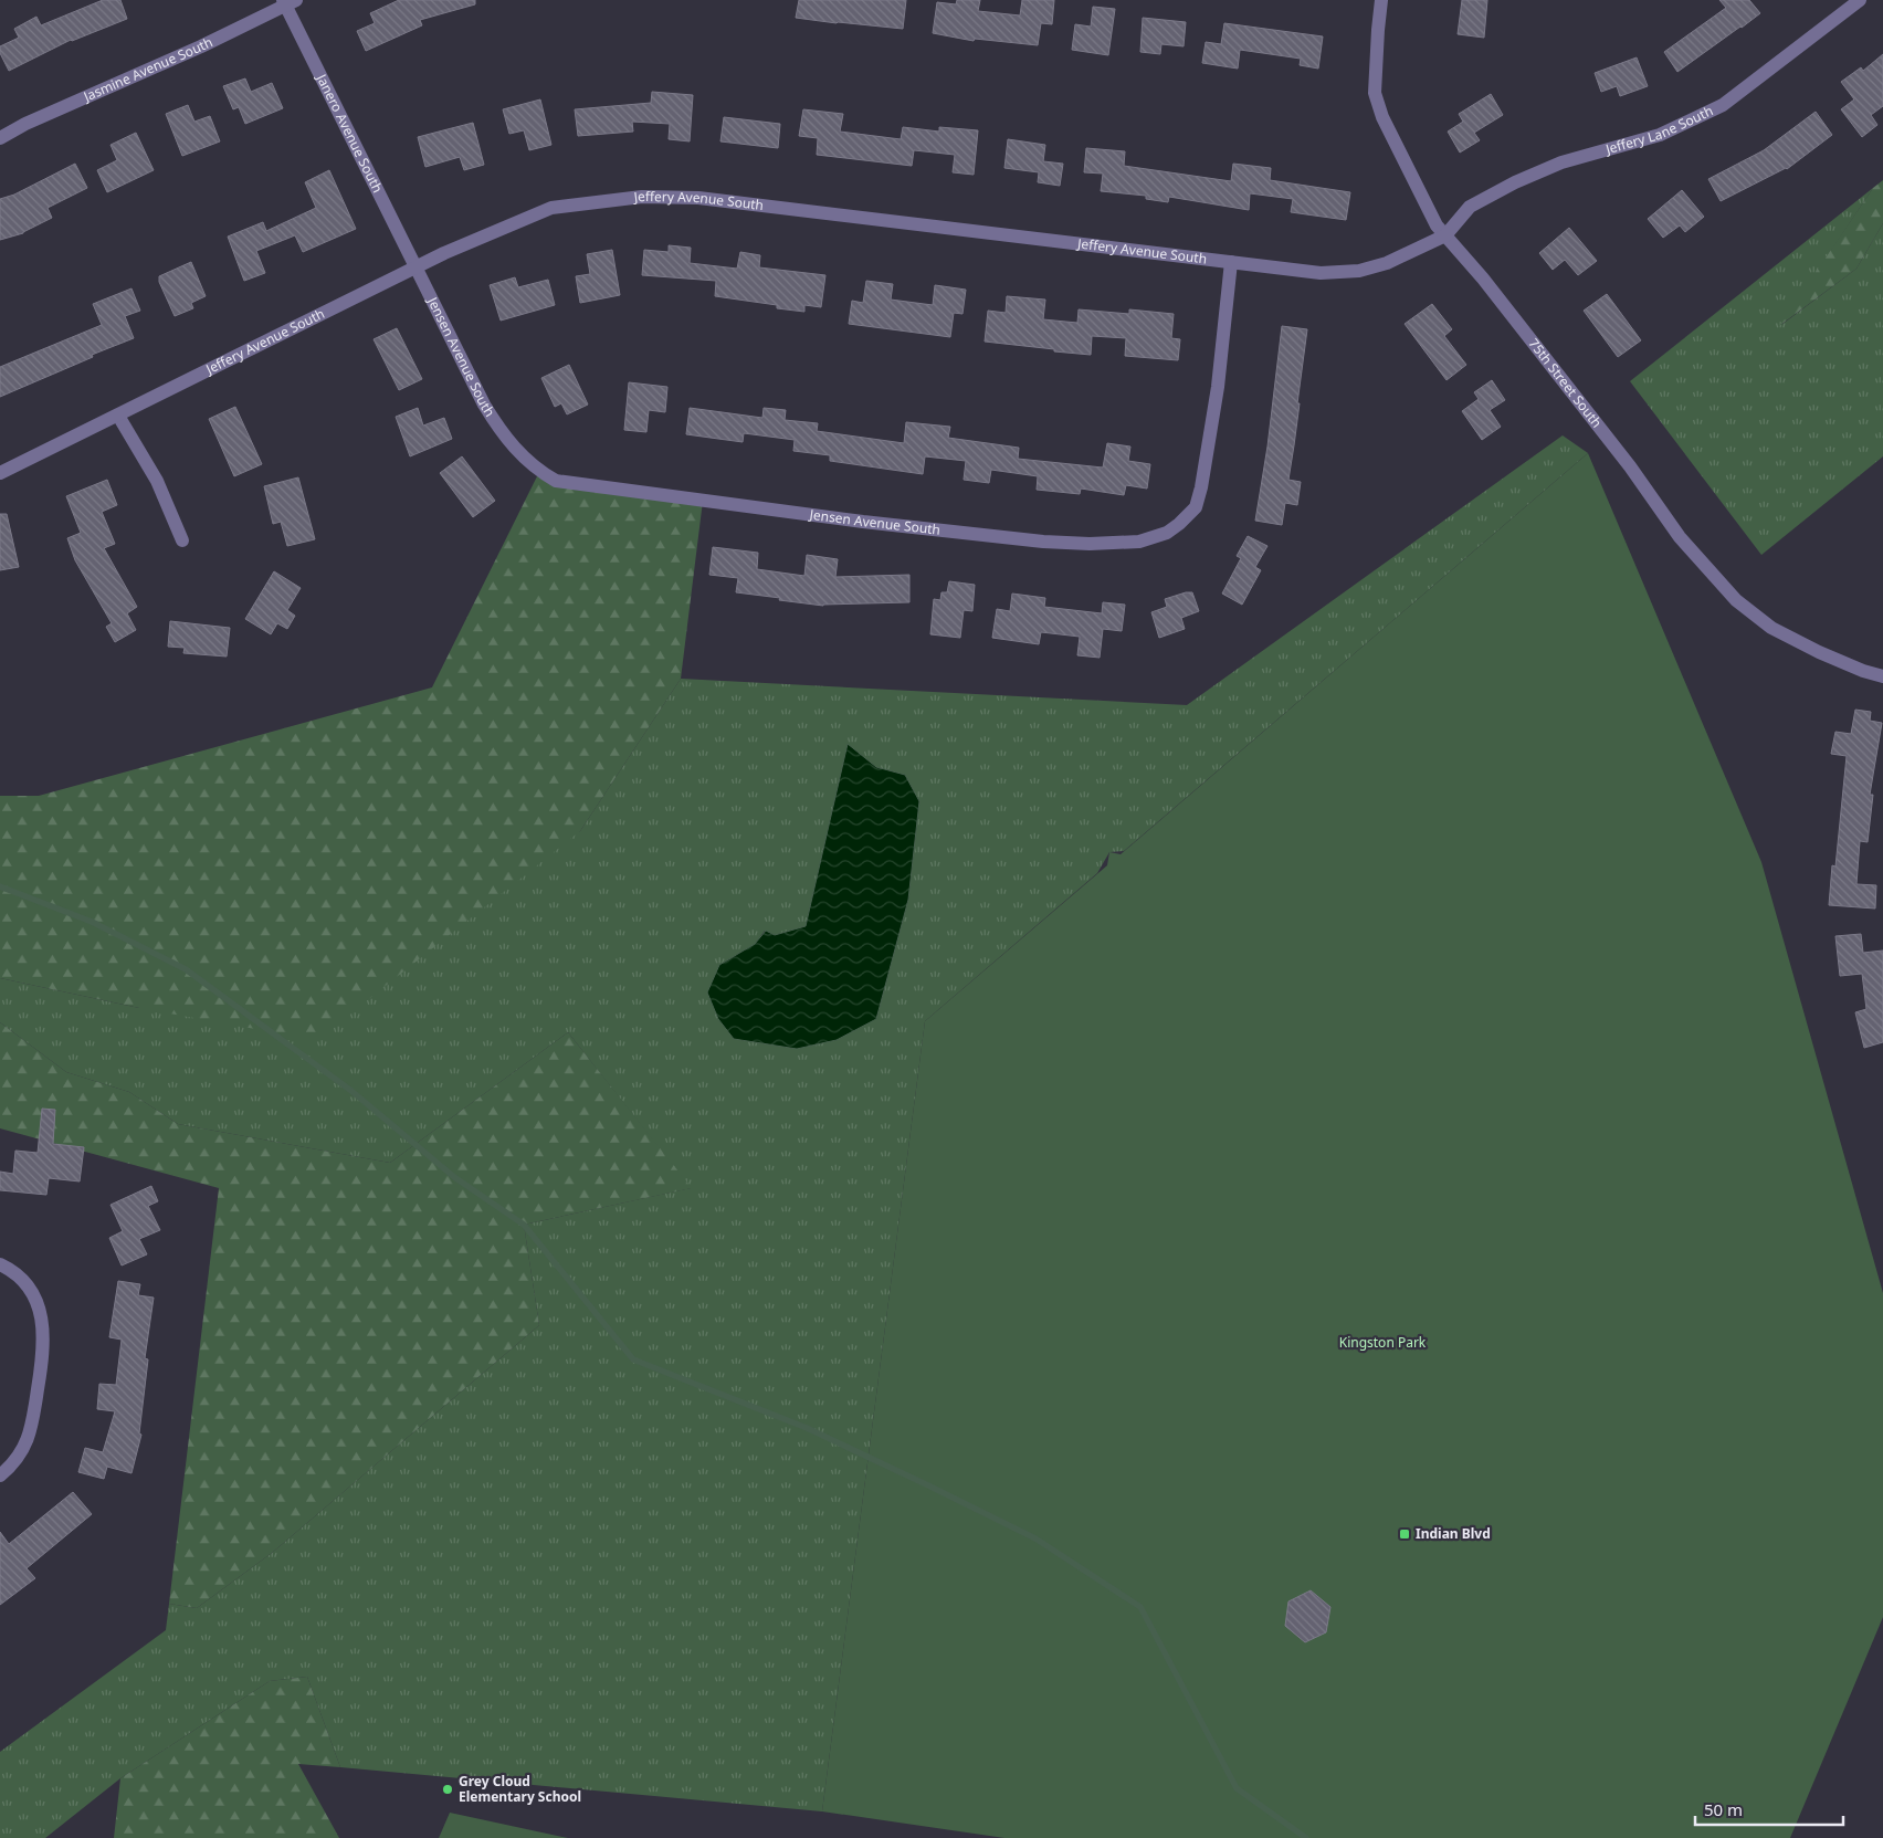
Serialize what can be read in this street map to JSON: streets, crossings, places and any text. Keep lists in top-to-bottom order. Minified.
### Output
{"streets":{"street":["Jasmine Avenue South","Jeffery Lane South","Janero Avenue South","Jeffery Avenue South","Jensen Avenue South","75th Street South"]},"crossings":[["Jasmine Avenue South","Janero Avenue South"],["Jeffery Lane South","Jeffery Avenue South"],["Jeffery Lane South","75th Street South"],["Janero Avenue South","Jeffery Avenue South"],["Janero Avenue South","Jensen Avenue South"],["Jeffery Avenue South","Jensen Avenue South"],["Jeffery Avenue South","75th Street South"]],"parks":["Kingston Park"],"places":{"transit":["Indian Blvd"],"other":["Grey Cloud Elementary School"]},"scale_bar":"50 m"}
